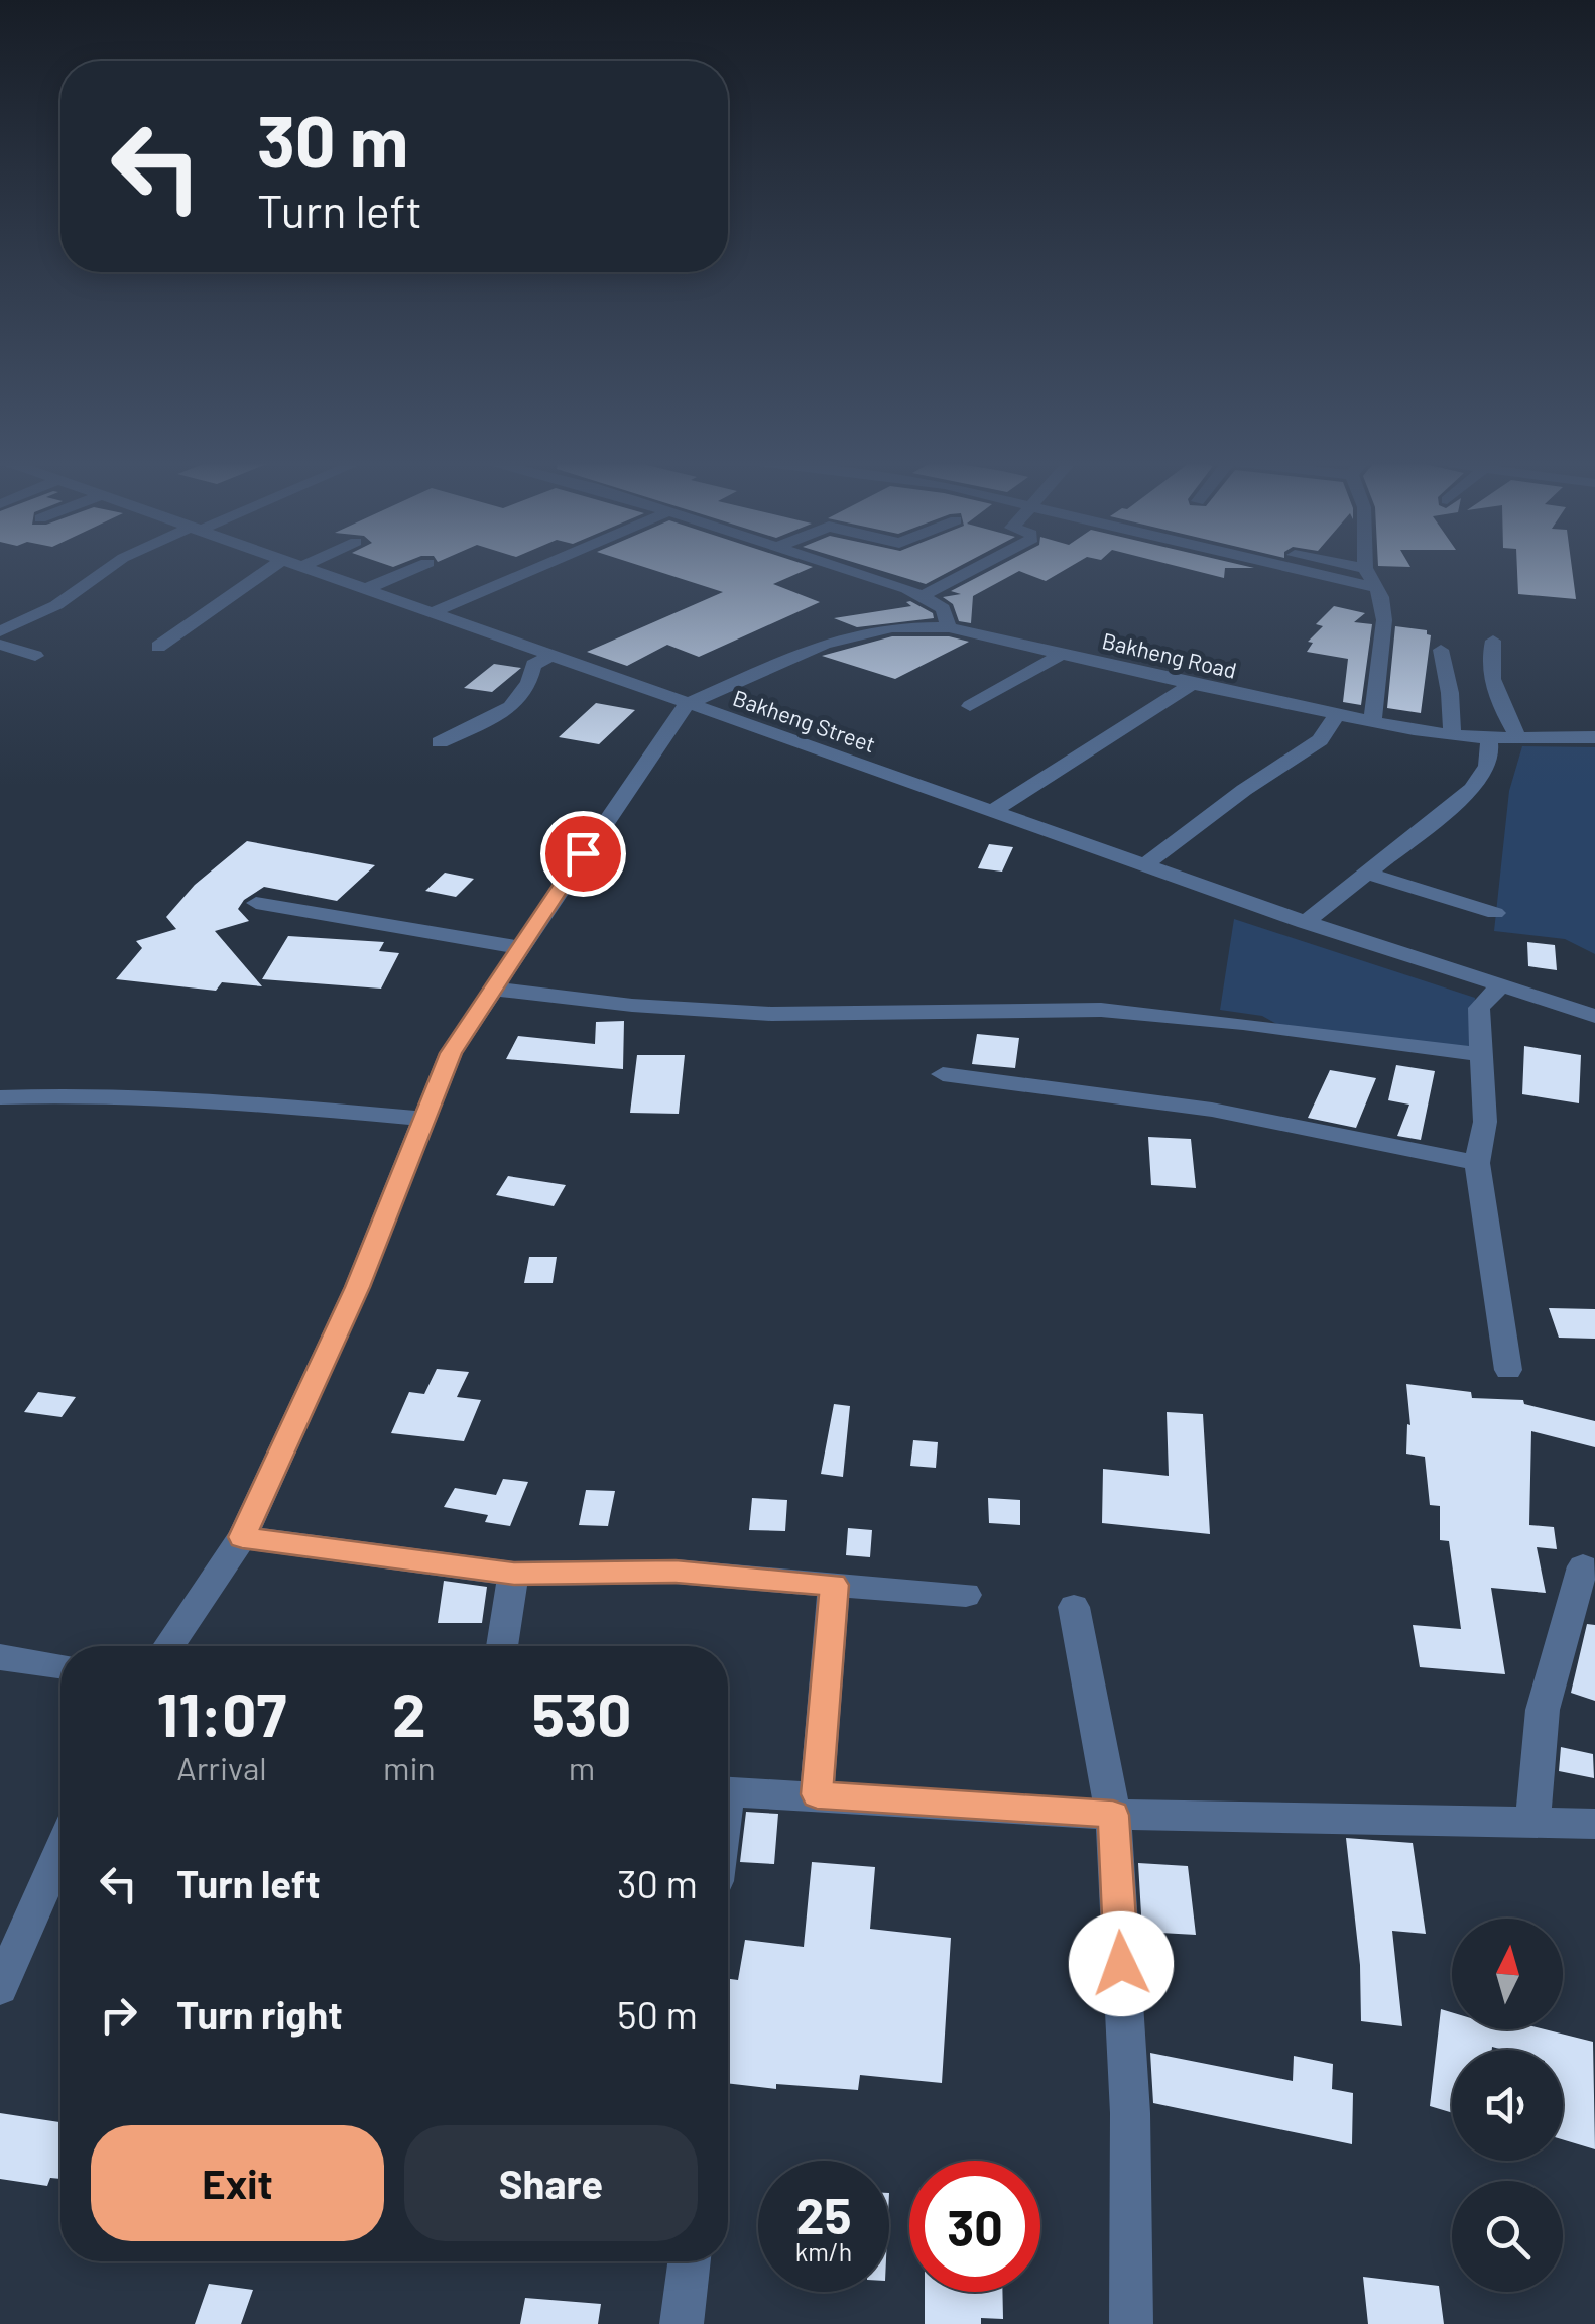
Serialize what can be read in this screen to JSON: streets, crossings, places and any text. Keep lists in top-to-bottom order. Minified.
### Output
{"streets":{"street":["Bakheng Road","Bakheng Street"]},"crossings":[["Bakheng Road","Bakheng Street"]],"north":"top","page":{"turn":["30 m","Turn left"],"eta":["11:07","Arrival","2","min","530","m"],"list":[{"name":"Turn left","value":"30 m"},{"name":"Turn right","value":"50 m"}],"buttons":["Exit","Share"],"speed":"25 km/h","limit":"30"}}
